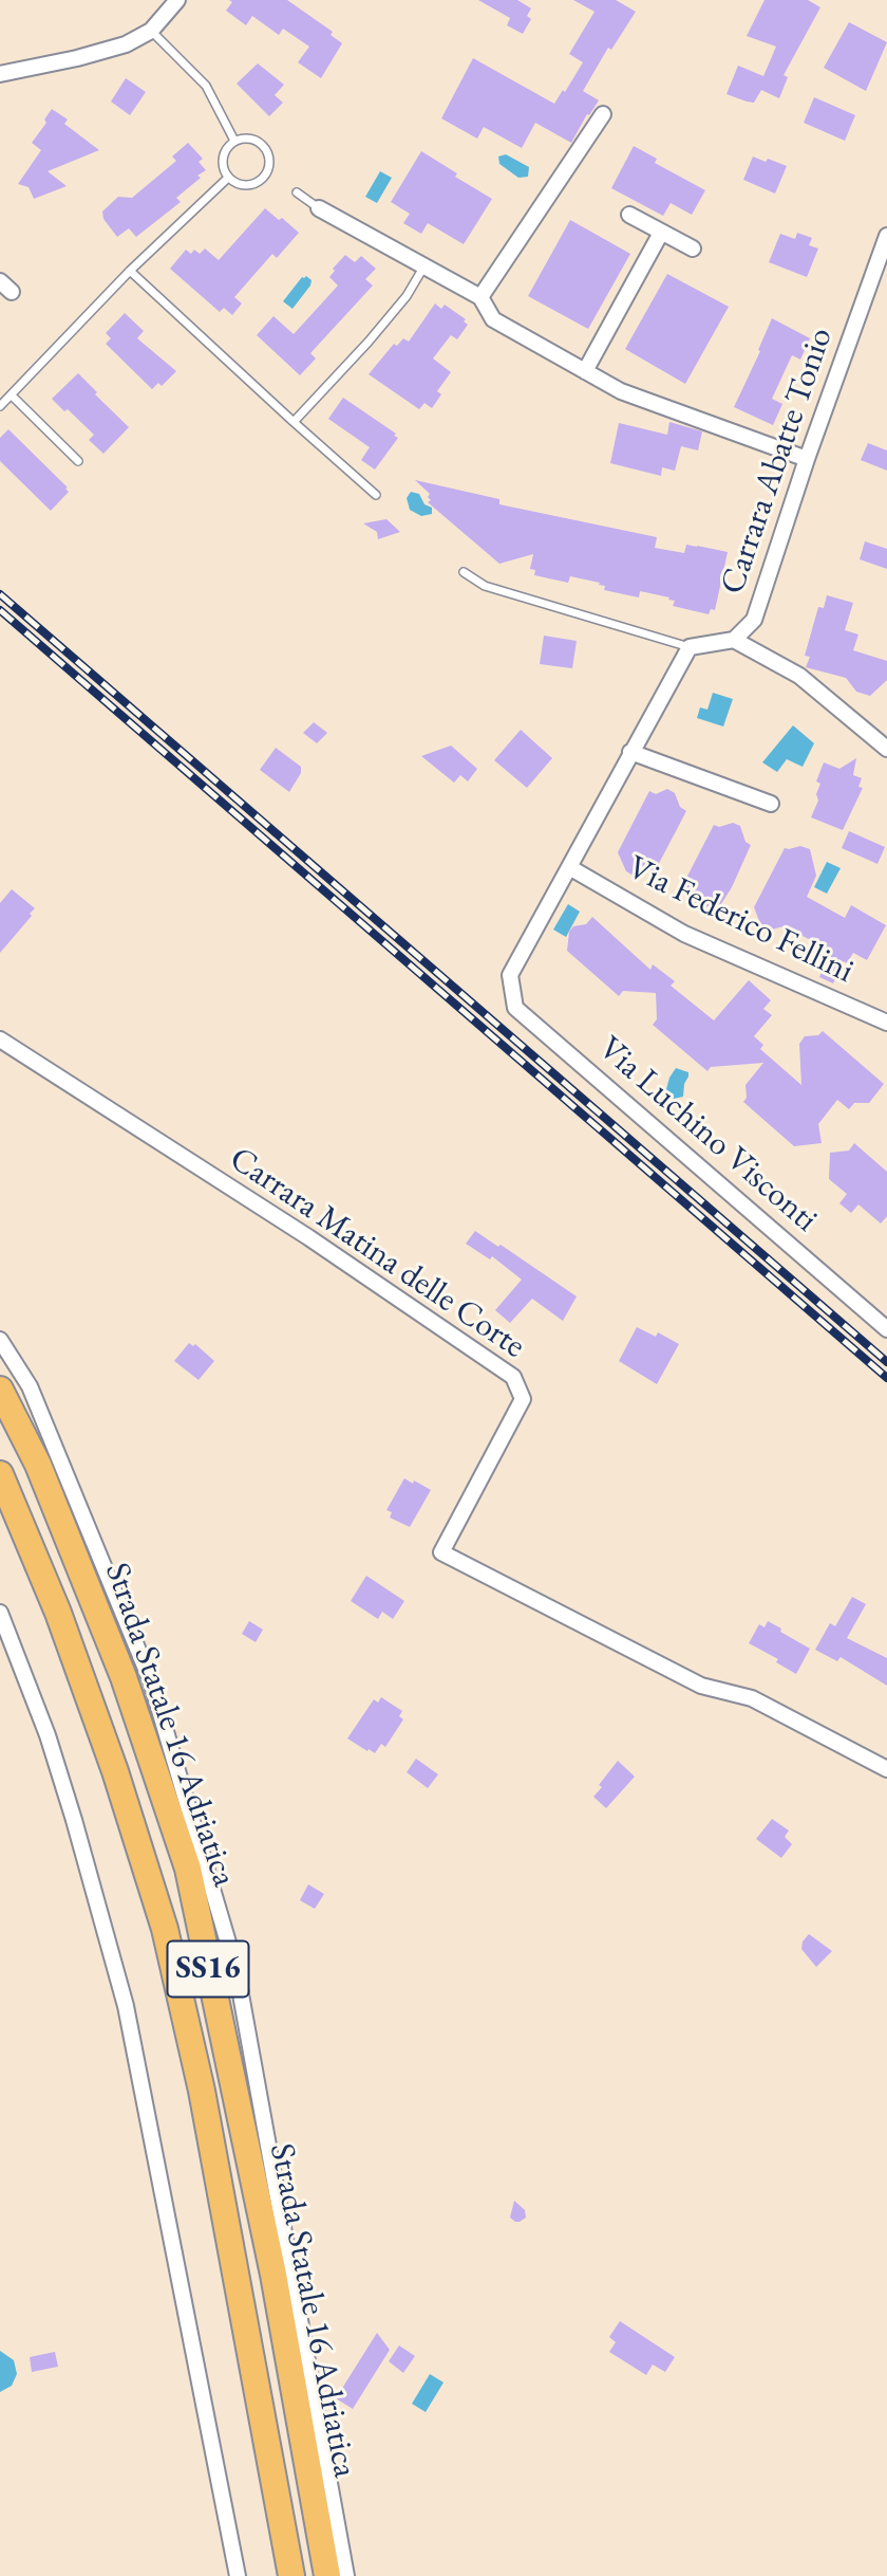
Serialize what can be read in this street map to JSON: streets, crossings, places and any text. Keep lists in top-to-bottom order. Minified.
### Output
{"streets":{"highway":["Strada Statale 16 Adriatica","SS16"],"street":["Carrara Abatte Tonio","Via Federico Fellini","Via Luchino Visconti","Carrara Matina delle Corte"]},"crossings":[["Via Federico Fellini","Via Luchino Visconti"]]}
